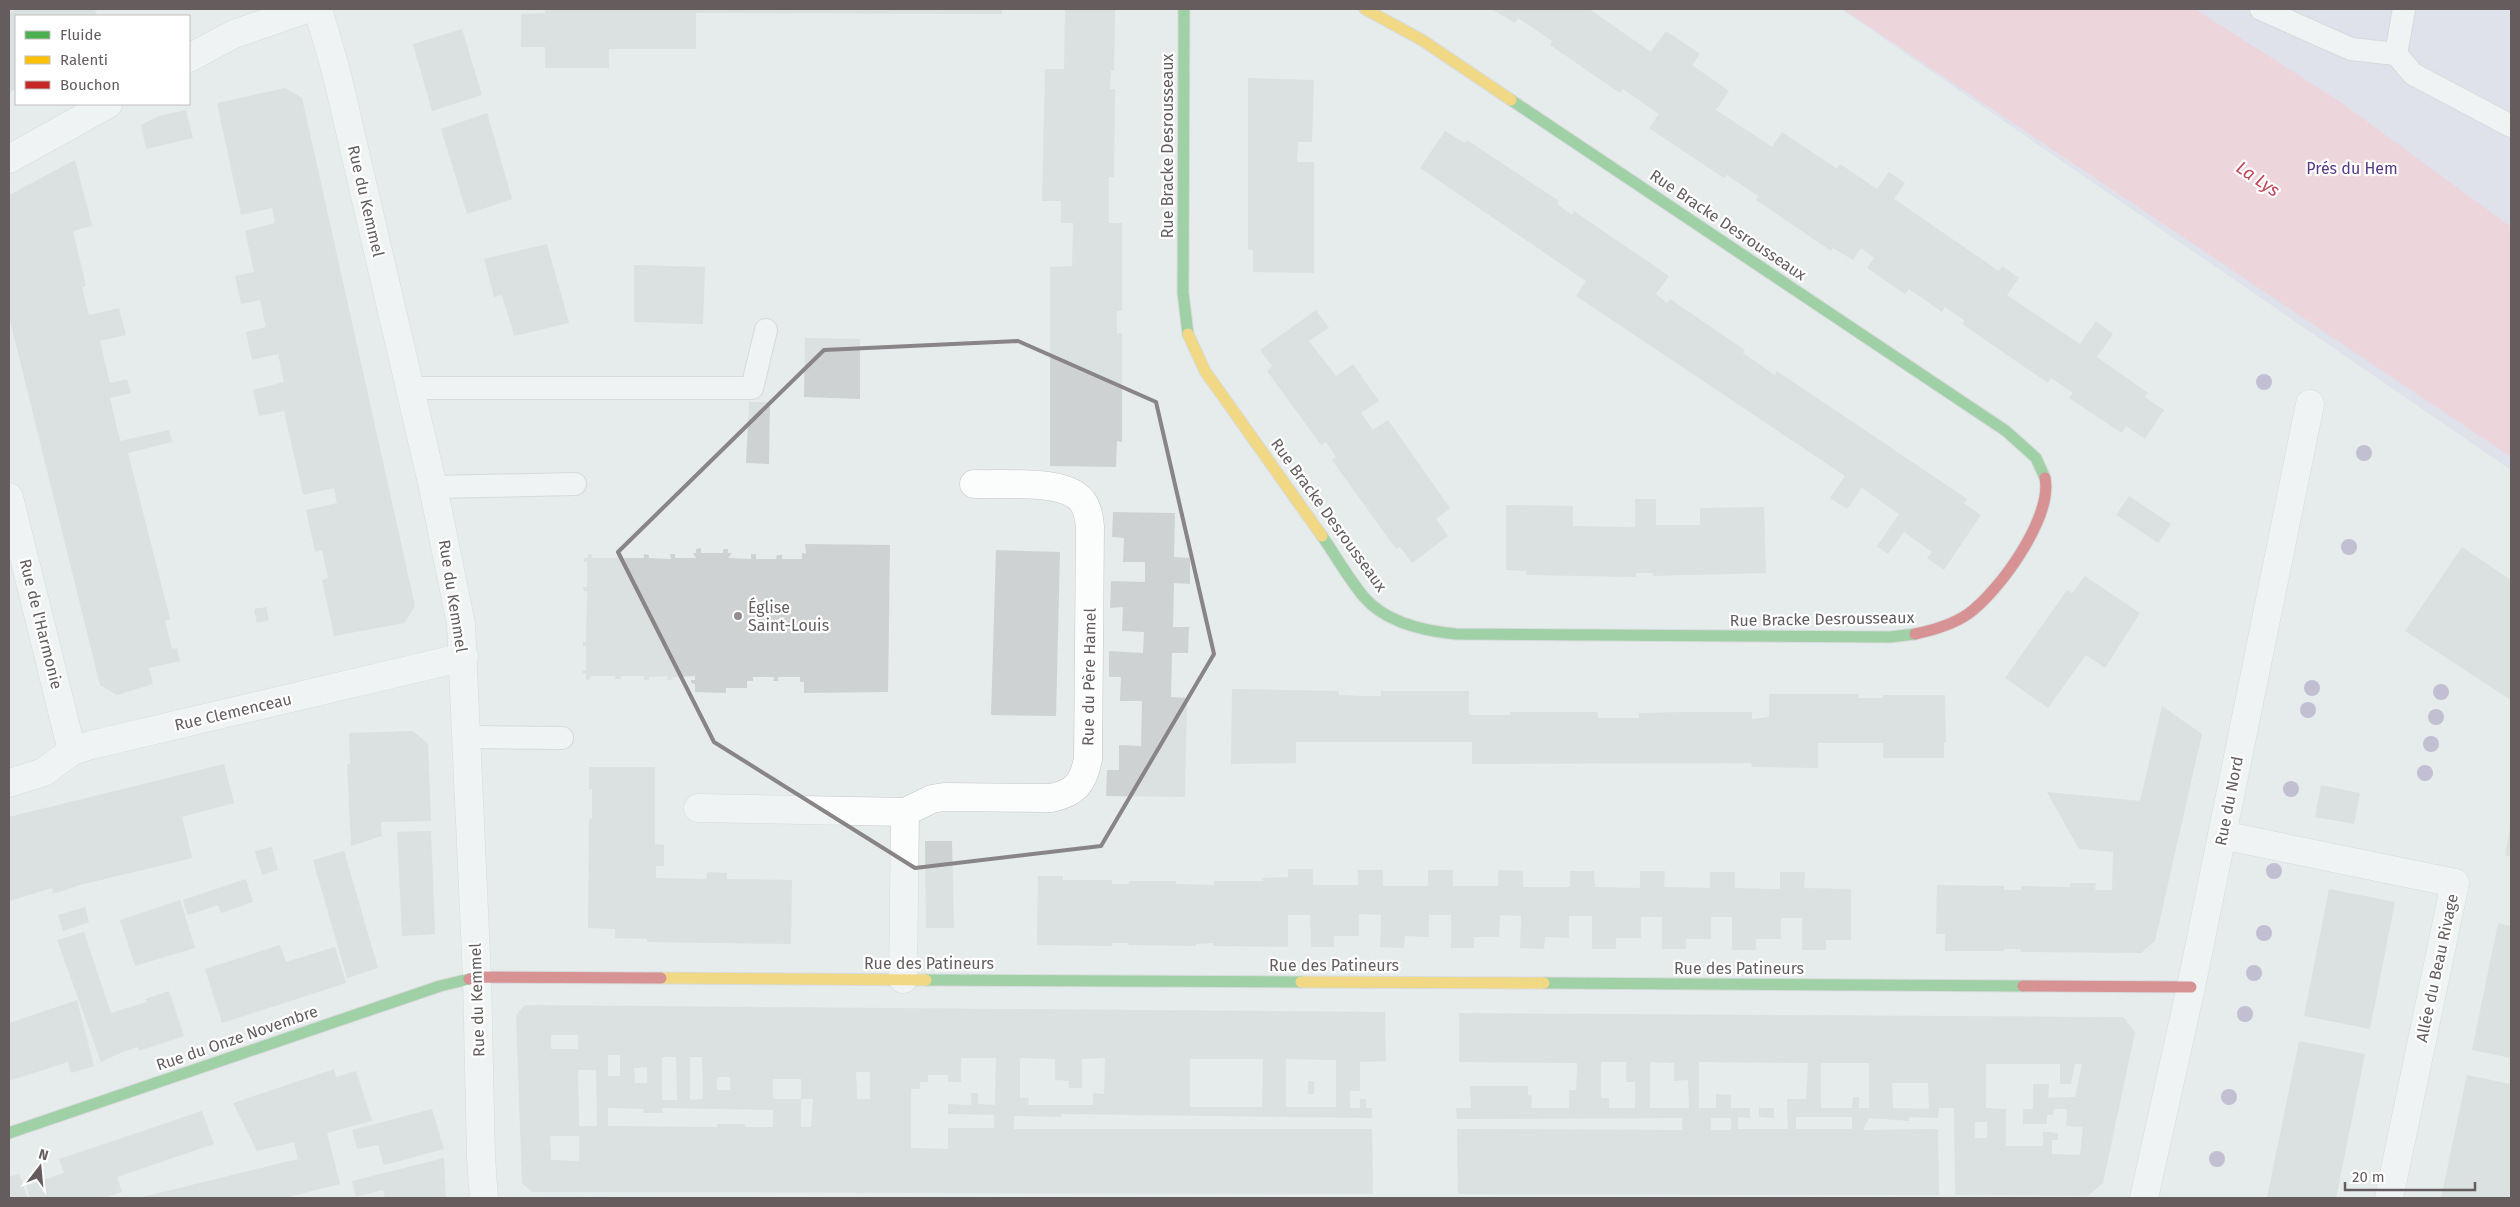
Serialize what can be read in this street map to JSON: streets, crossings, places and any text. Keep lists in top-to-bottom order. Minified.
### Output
{"streets":{"street":["Rue Bracke Desrousseaux","Rue du Kemmel","Rue de l'Harmonie","Rue du Père Hamel","Rue Clemenceau","Rue du Nord","Rue des Patineurs","Allée du Beau Rivage","Rue du Onze Novembre"]},"crossings":[["Rue du Kemmel","Rue Clemenceau"],["Rue du Kemmel","Rue des Patineurs"],["Rue du Kemmel","Rue du Onze Novembre"],["Rue de l'Harmonie","Rue Clemenceau"],["Rue du Nord","Rue des Patineurs"],["Rue du Nord","Allée du Beau Rivage"],["Rue des Patineurs","Rue du Onze Novembre"]],"water":["La Lys"],"parks":["Prés du Hem"],"places":["Église Saint-Louis"],"legend":["Fluide","Ralenti","Bouchon"],"scale_bar":"20 m","north":"top"}
